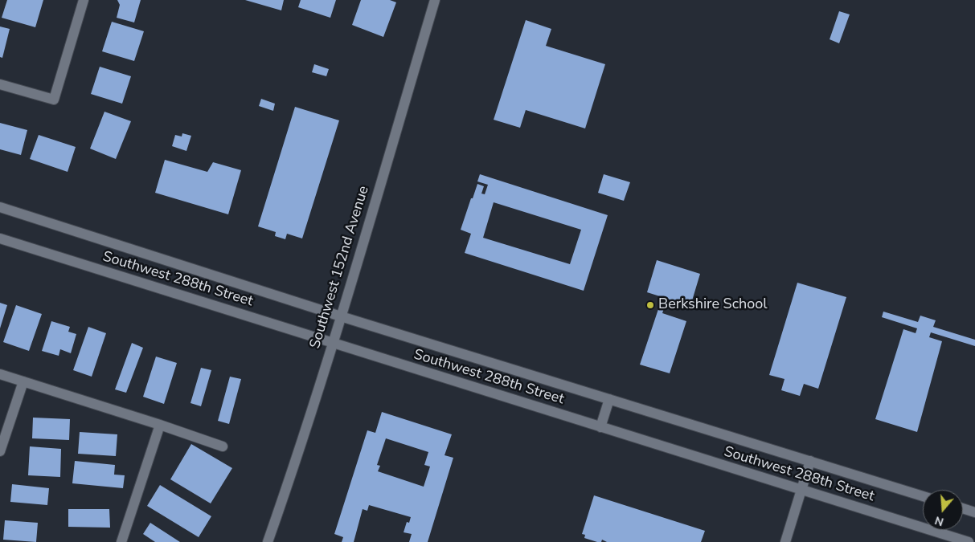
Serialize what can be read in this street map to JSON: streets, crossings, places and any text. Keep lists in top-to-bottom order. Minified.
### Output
{"streets":{"main road":["Southwest 152nd Avenue","Southwest 288th Street"]},"crossings":[["Southwest 152nd Avenue","Southwest 288th Street"]],"places":["Berkshire School"],"north":"bottom"}
